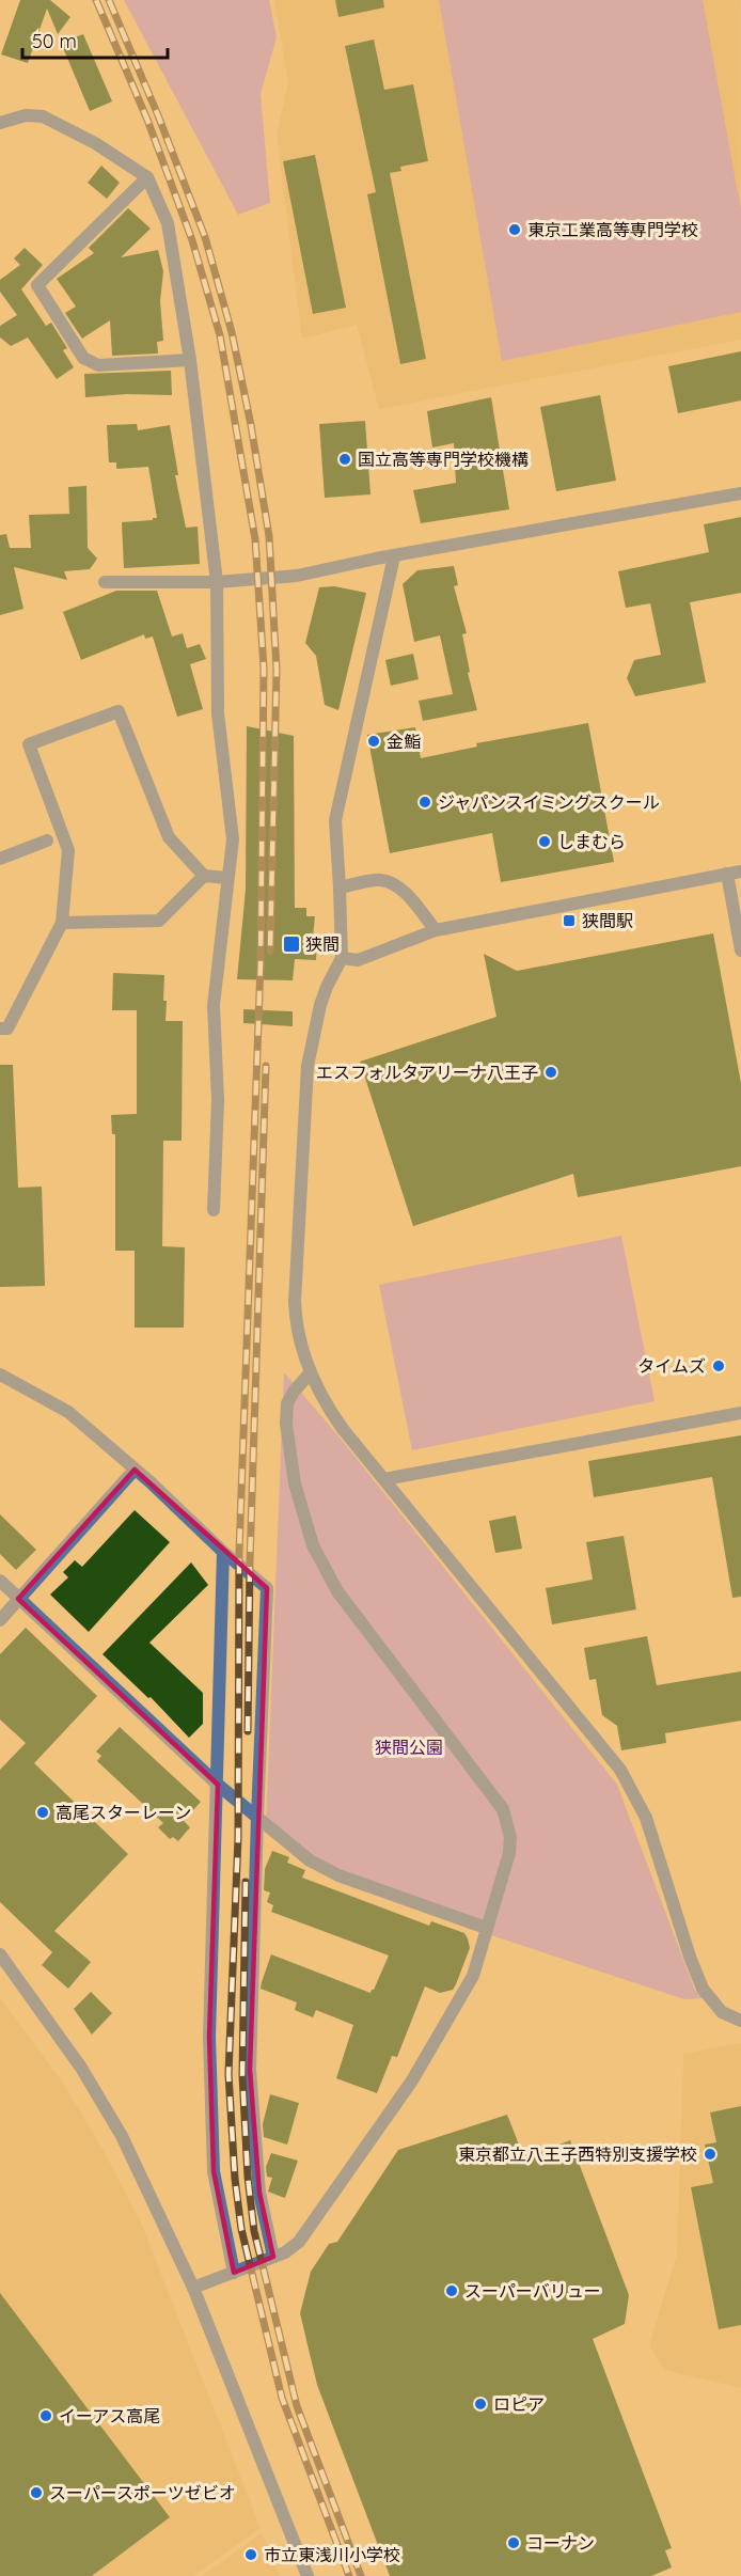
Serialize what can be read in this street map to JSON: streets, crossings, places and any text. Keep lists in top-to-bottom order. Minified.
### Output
{"parks":["狭間公園"],"places":{"other":["東京工業高等専門学校","国立高等専門学校機構","金鮨","ジャパンスイミングスクール","しまむら","エスフォルタアリーナ八王子","タイムズ","高尾スターレーン","東京都立八王子西特別支援学校","スーパーバリュー","ロピア","イーアス高尾","スーパースポーツゼビオ","コーナン","市立東浅川小学校"],"transit":["狭間駅","狭間"]},"scale_bar":"50 m"}
